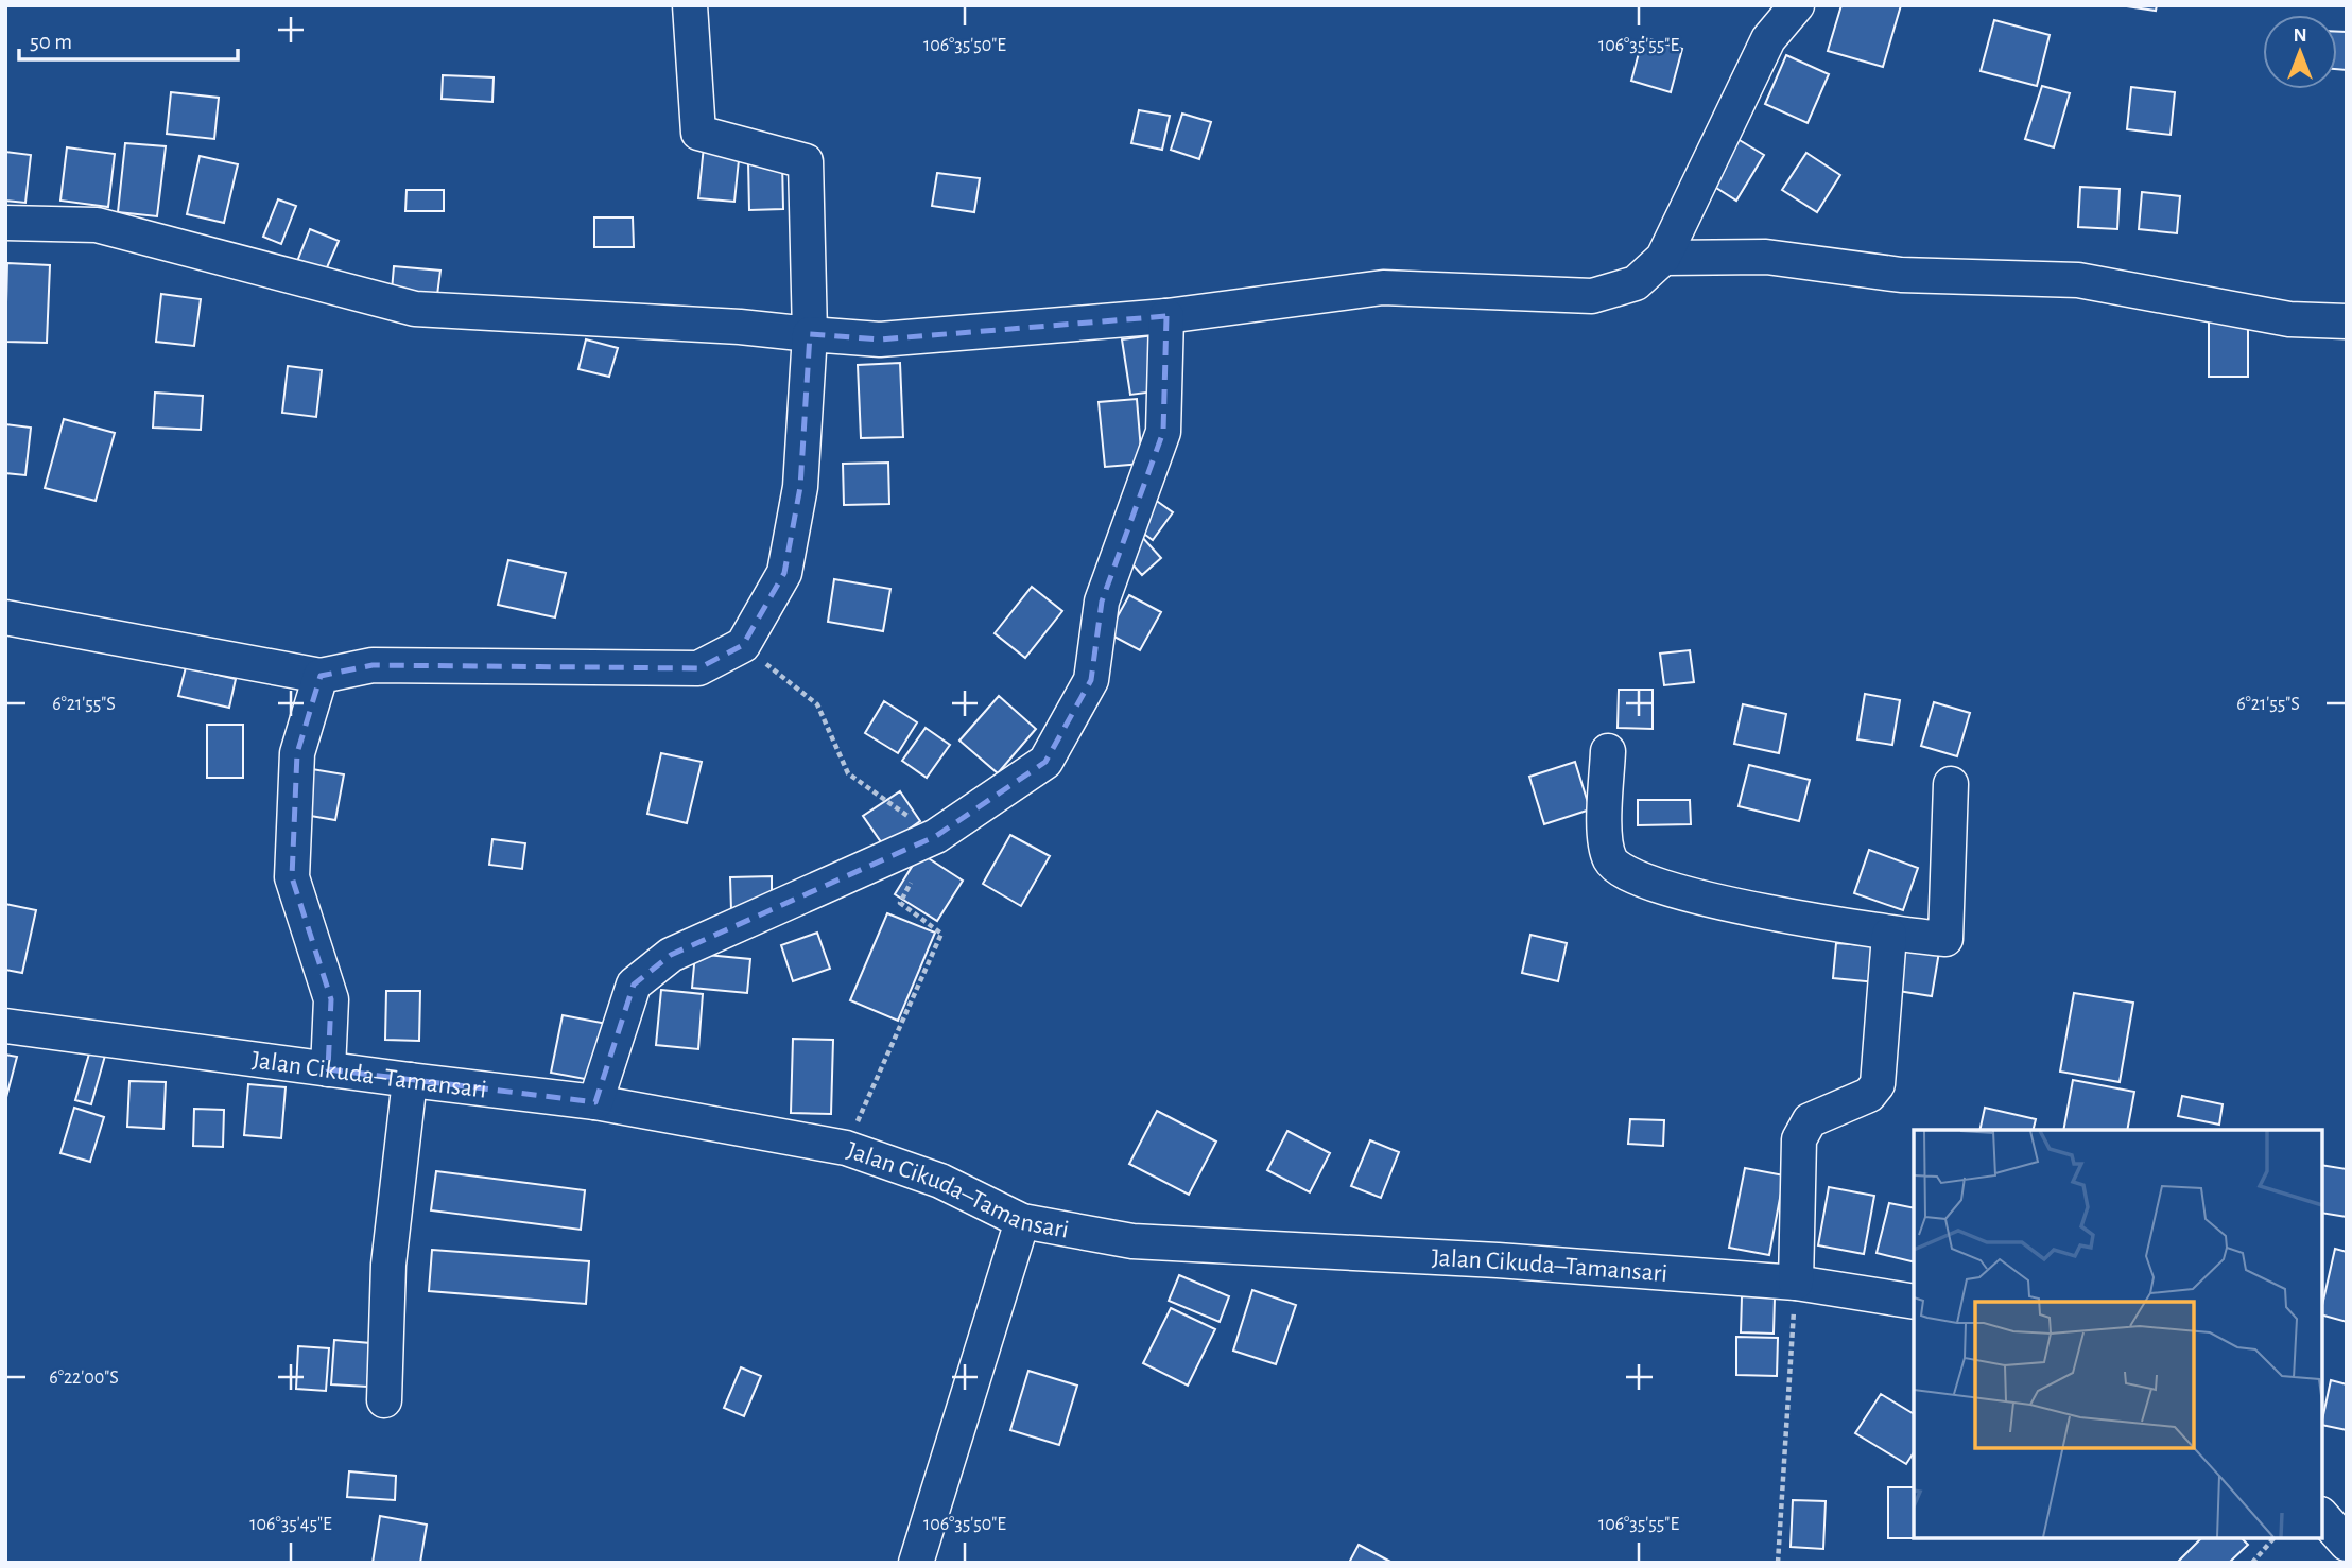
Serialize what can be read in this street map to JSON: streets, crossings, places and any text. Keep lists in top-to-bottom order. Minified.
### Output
{"streets":{"street":["Jalan Cikuda–Tamansari"]},"scale_bar":"50 m","north":"top","coordinates":["106°35'50\"E","106°35'55\"E","6°21'55\"S","6°22'00\"S","106°35'45\"E"]}
